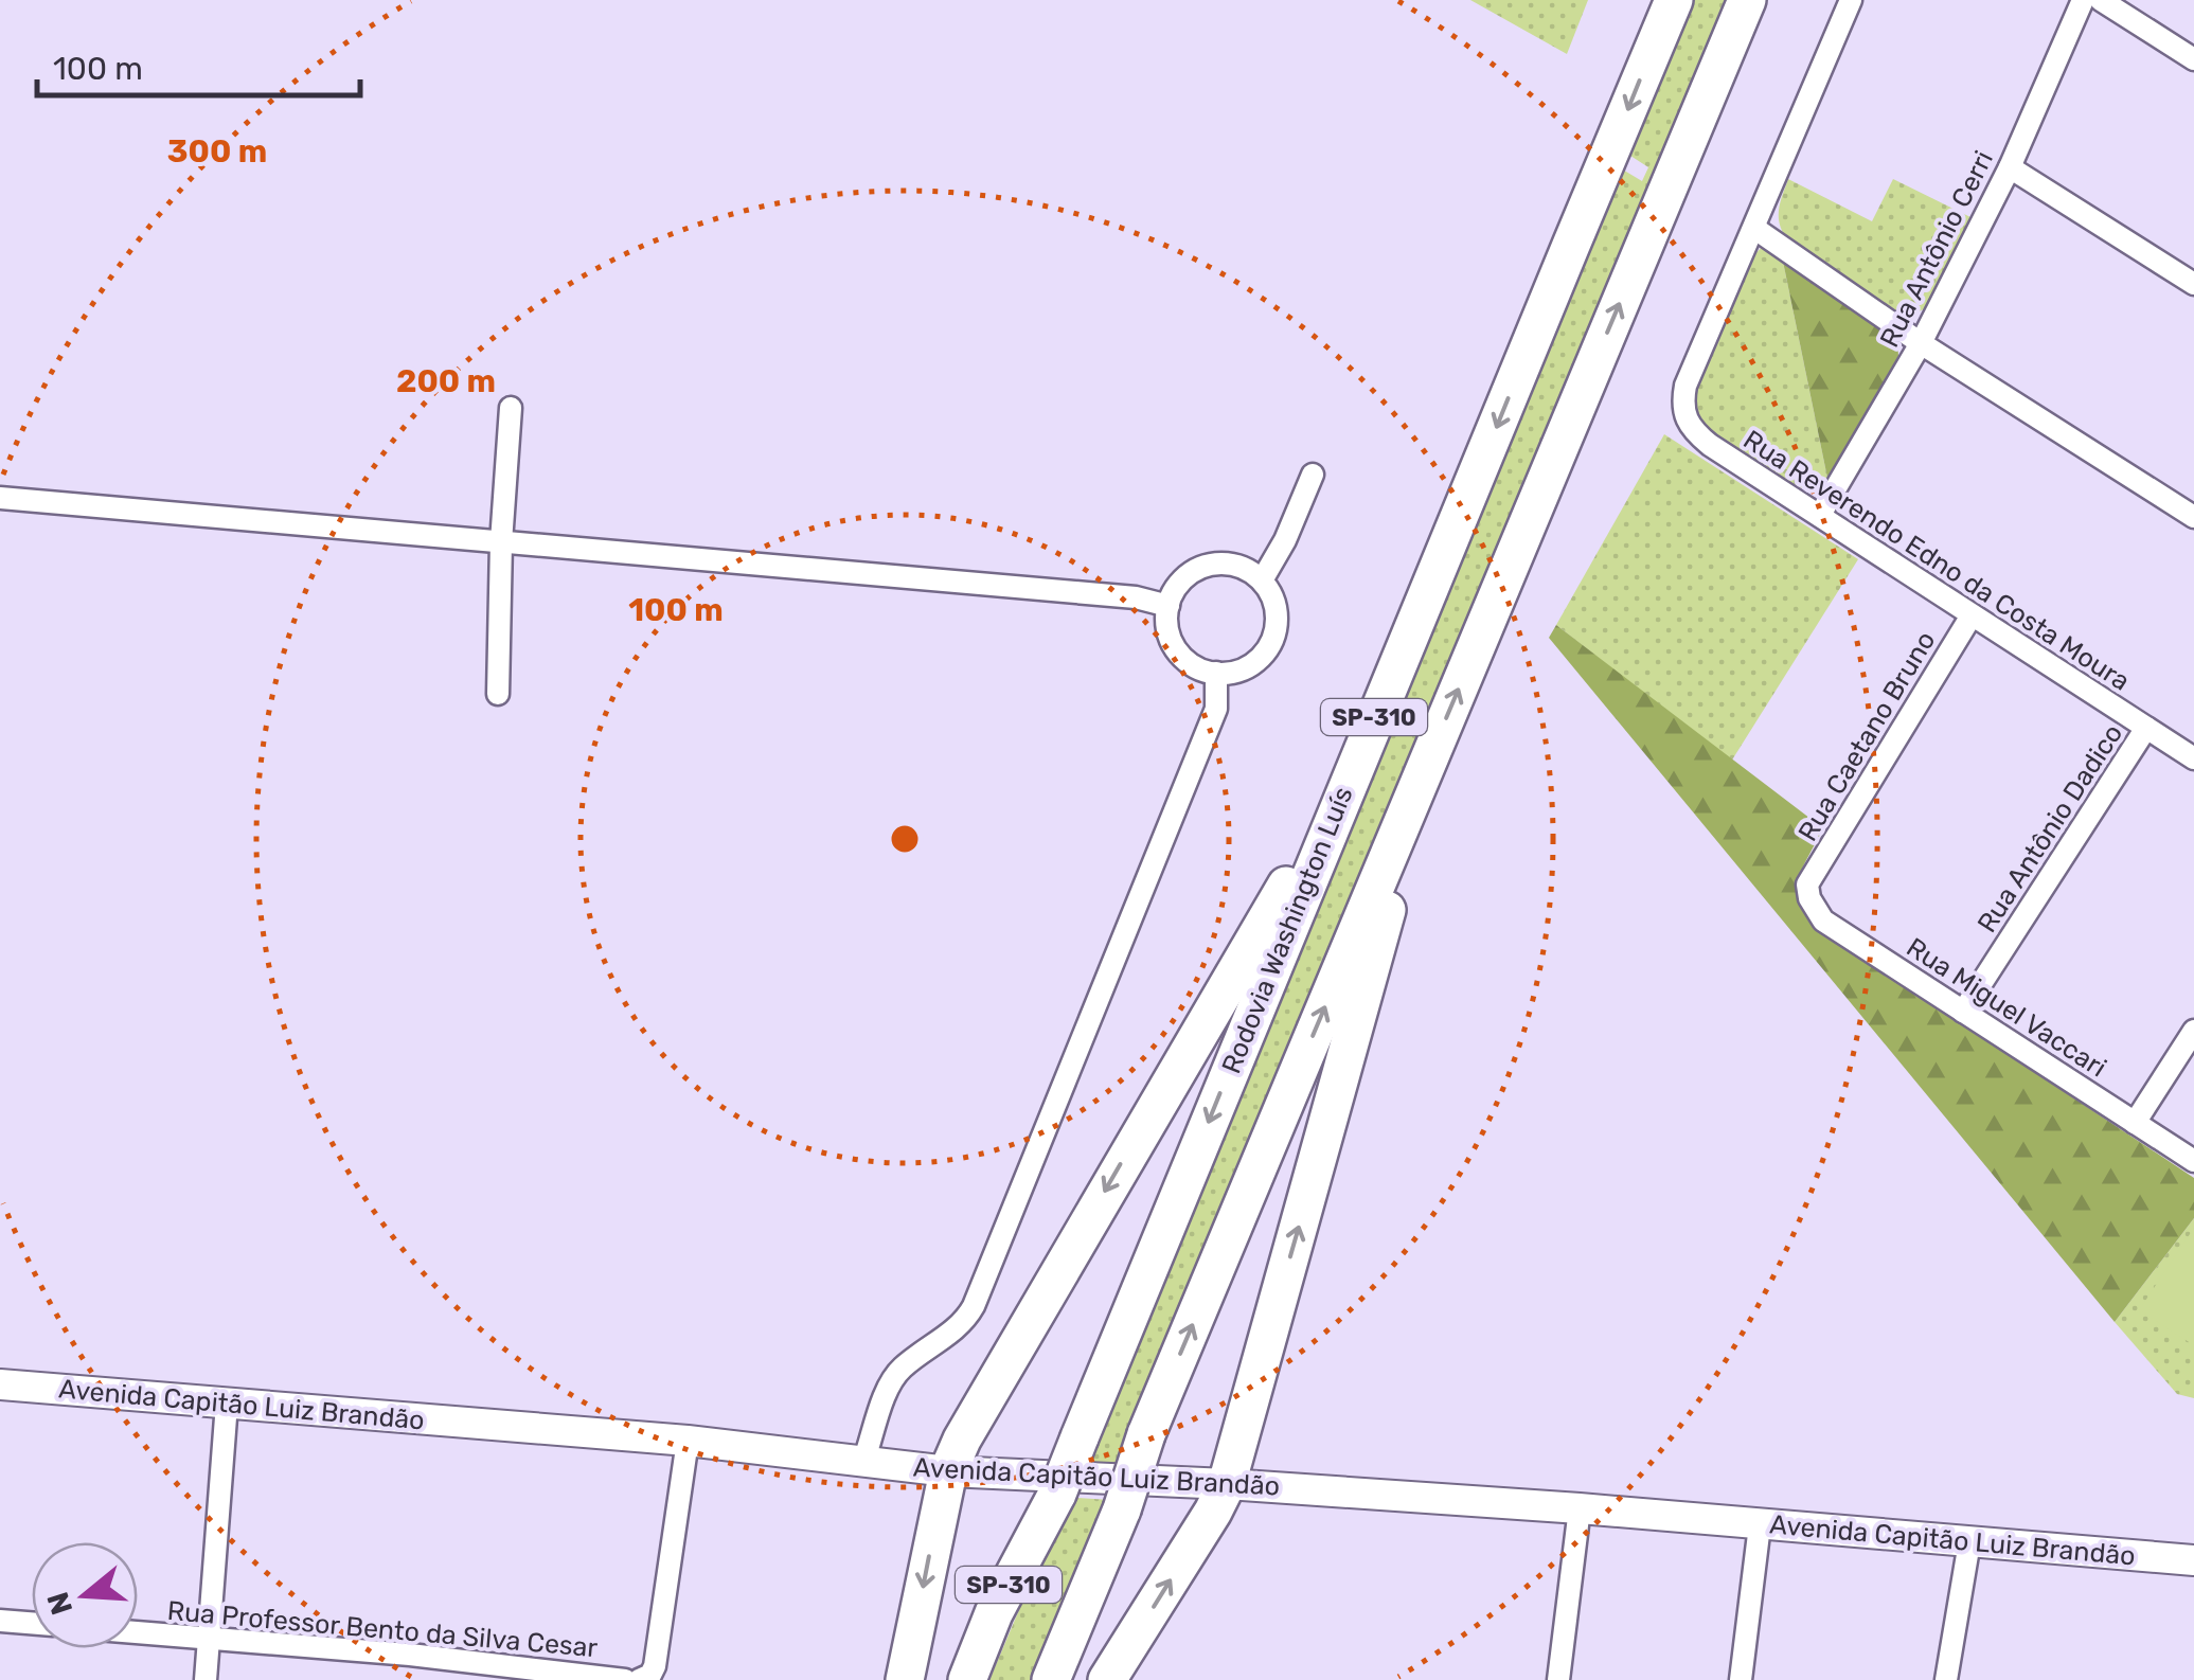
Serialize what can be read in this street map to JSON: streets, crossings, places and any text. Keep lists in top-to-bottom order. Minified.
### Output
{"streets":{"highway":["SP-310","Rodovia Washington Luís"],"main road":["Avenida Capitão Luiz Brandão"],"street":["Rua Antônio Cerri","Rua Reverendo Edno da Costa Moura","Rua Caetano Bruno","Rua Antônio Dadico","Rua Miguel Vaccari","Rua Professor Bento da Silva Cesar"]},"crossings":[["Rua Antônio Cerri","Rua Reverendo Edno da Costa Moura"],["Rua Reverendo Edno da Costa Moura","Rua Caetano Bruno"],["Rua Reverendo Edno da Costa Moura","Rua Antônio Dadico"],["Rua Caetano Bruno","Rua Miguel Vaccari"],["Rua Antônio Dadico","Rua Miguel Vaccari"]],"scale_bar":"100 m","north":"left","rings":["300 m","200 m","100 m"]}
